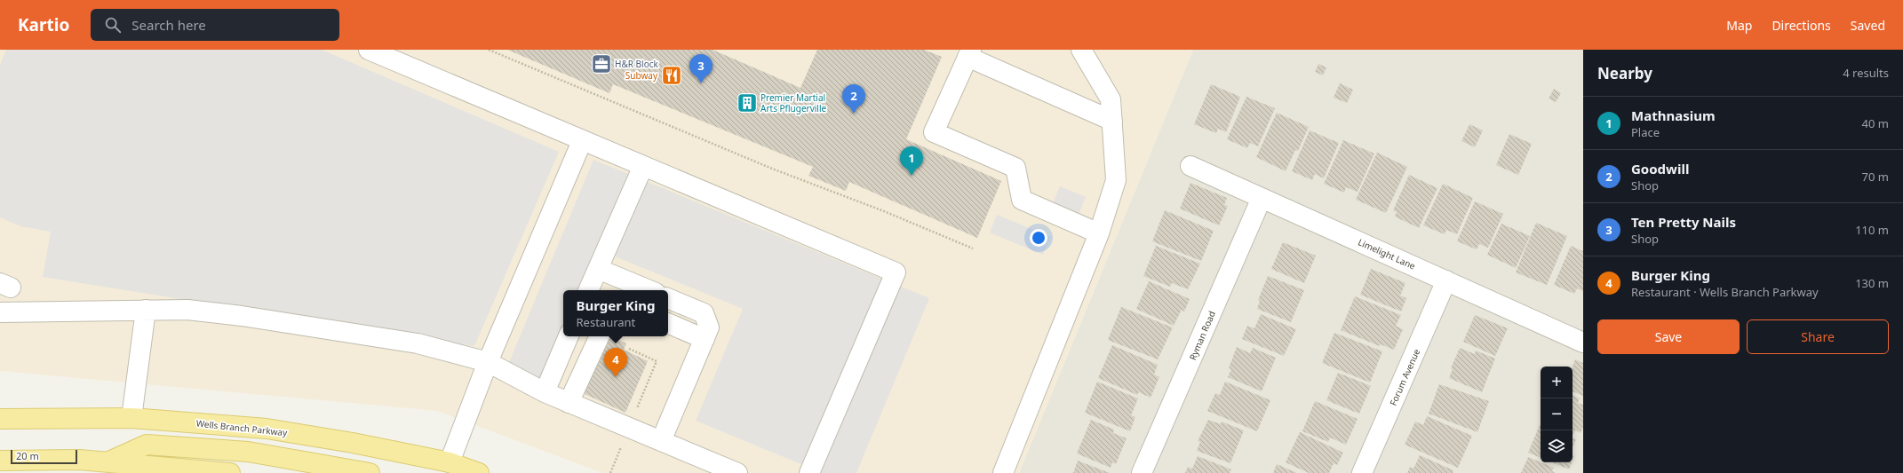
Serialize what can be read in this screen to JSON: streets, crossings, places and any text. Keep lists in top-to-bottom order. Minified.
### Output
{"streets":{"main road":["Wells Branch Parkway"],"street":["Limelight Lane","Ryman Road","Forum Avenue"]},"crossings":[["Limelight Lane","Ryman Road"],["Limelight Lane","Forum Avenue"]],"places":{"office":["H&R Block"],"restaurant":["Subway"],"building":["Premier Martial Arts Pflugerville"]},"scale_bar":"20 m","page":{"header":"Kartio","search":"Search here","nav":["Map","Directions","Saved"],"heading":["Nearby","4 results"],"pins":["3","2","1","4"],"list":[{"mark":"1","name":"Mathnasium","note":"Place","value":"40 m"},{"mark":"2","name":"Goodwill","note":"Shop","value":"70 m"},{"mark":"3","name":"Ten Pretty Nails","note":"Shop","value":"110 m"},{"mark":"4","name":"Burger King","note":"Restaurant · Wells Branch Parkway","value":"130 m"}],"popup":["Burger King","Restaurant"],"buttons":["Save","Share"],"map_buttons":["+","−"],"scale":"20 m"}}
